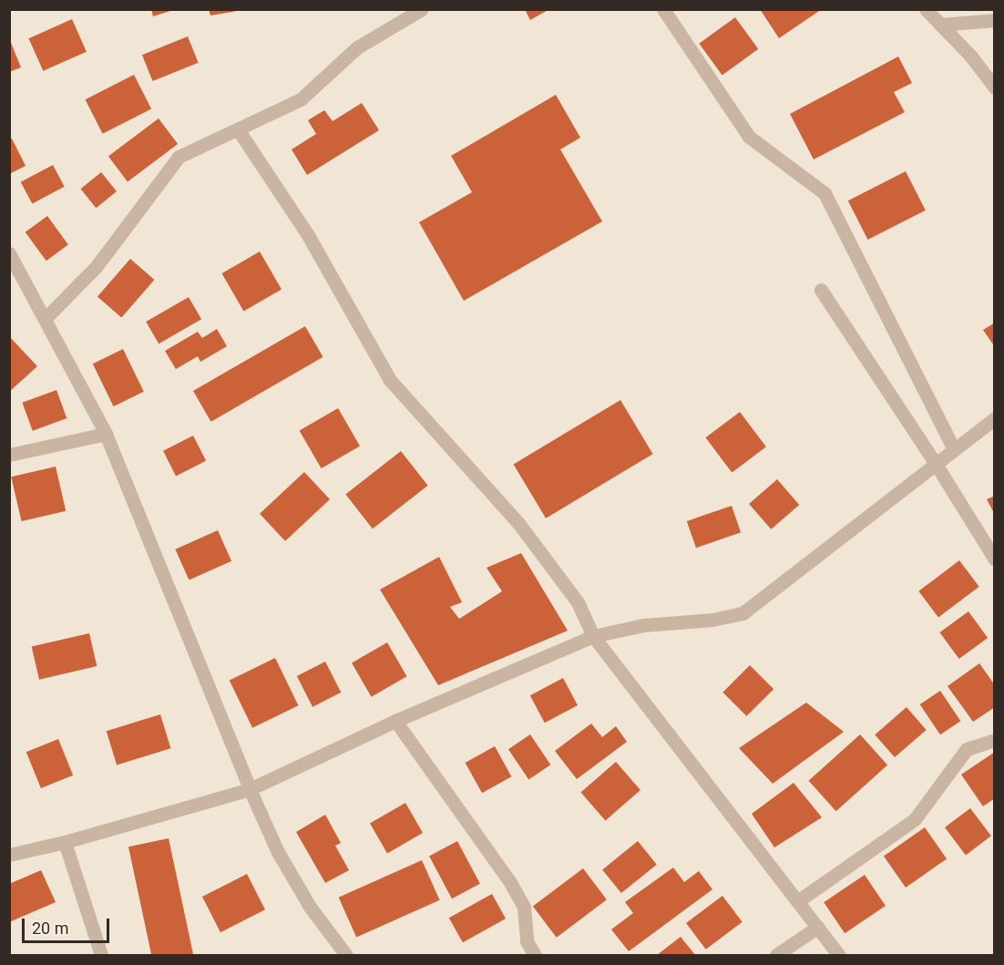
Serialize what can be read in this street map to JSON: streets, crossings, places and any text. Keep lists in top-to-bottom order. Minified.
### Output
{"scale_bar":"20 m"}
